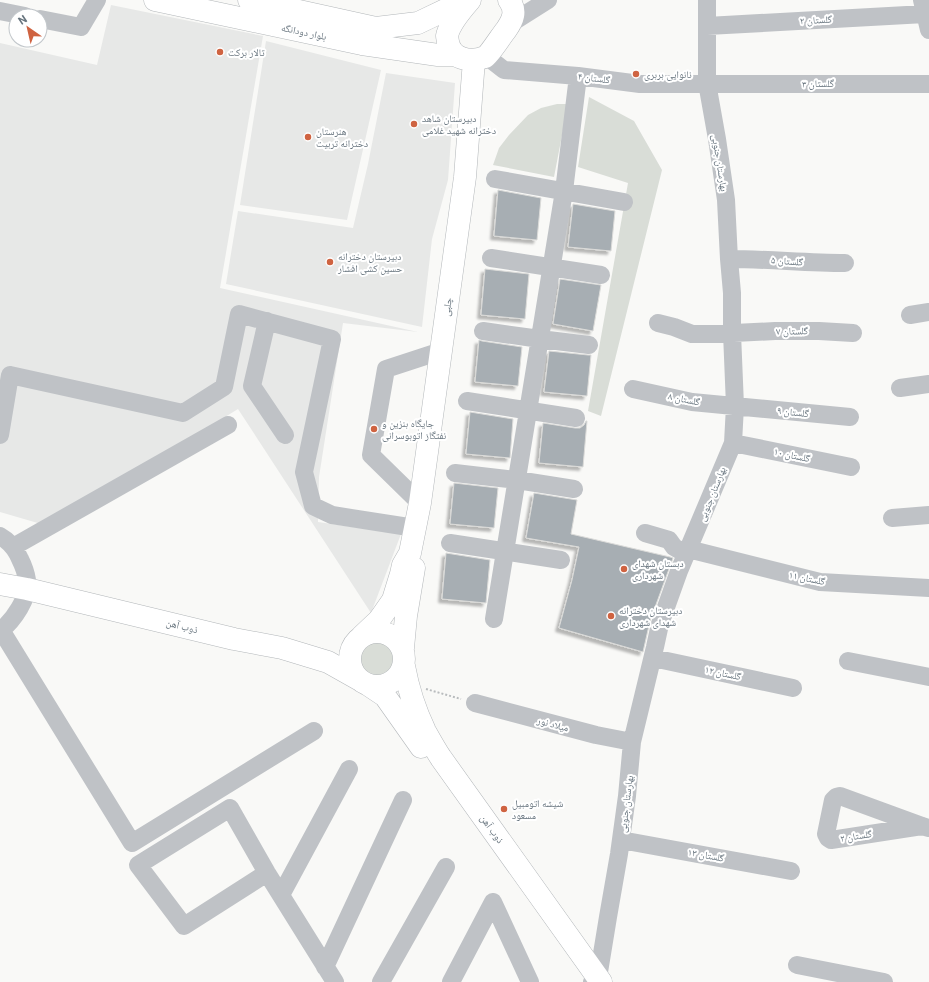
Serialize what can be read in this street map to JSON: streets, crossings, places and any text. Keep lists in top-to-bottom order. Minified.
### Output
{"streets":{"main road":["بلوار دودانگه","چلبی","ذوب آهن"],"street":["گلستان ۲","گلستان ۴","گلستان ۳","بهارستان جنوبی","گلستان ۵","گلستان ۷","گلستان ۸","گلستان ۹","گلستان ۱۰","گلستان ۱۱","گلستان ۱۲","میلاد نور","گلستان ۱۳"]},"crossings":[["گلستان ۲","بهارستان جنوبی"],["بلوار دودانگه","گلستان ۴"],["بلوار دودانگه","چلبی"],["گلستان ۴","گلستان ۳"],["گلستان ۴","بهارستان جنوبی"],["گلستان ۴","چلبی"],["گلستان ۳","بهارستان جنوبی"],["بهارستان جنوبی","گلستان ۵"],["بهارستان جنوبی","گلستان ۷"],["بهارستان جنوبی","گلستان ۸"],["بهارستان جنوبی","گلستان ۹"],["بهارستان جنوبی","گلستان ۱۰"],["بهارستان جنوبی","گلستان ۱۱"],["بهارستان جنوبی","ذوب آهن"],["بهارستان جنوبی","گلستان ۱۲"],["بهارستان جنوبی","میلاد نور"],["بهارستان جنوبی","گلستان ۱۳"],["گلستان ۸","گلستان ۹"]],"places":["تالار برکت","نانوایی بربری","دبیرستان شاهد دخترانه شهید غلامی","هنرستان دخترانه تربیت","دبیرستان دخترانه حسین کشی افشار","جایگاه بنزین و نفتگاز اتوبوسرانی","دبستان شهدای شهرداری","دبیرستان دخترانه شهدای شهرداری","شیشه اتومبیل مسعود"],"north":"top left"}
